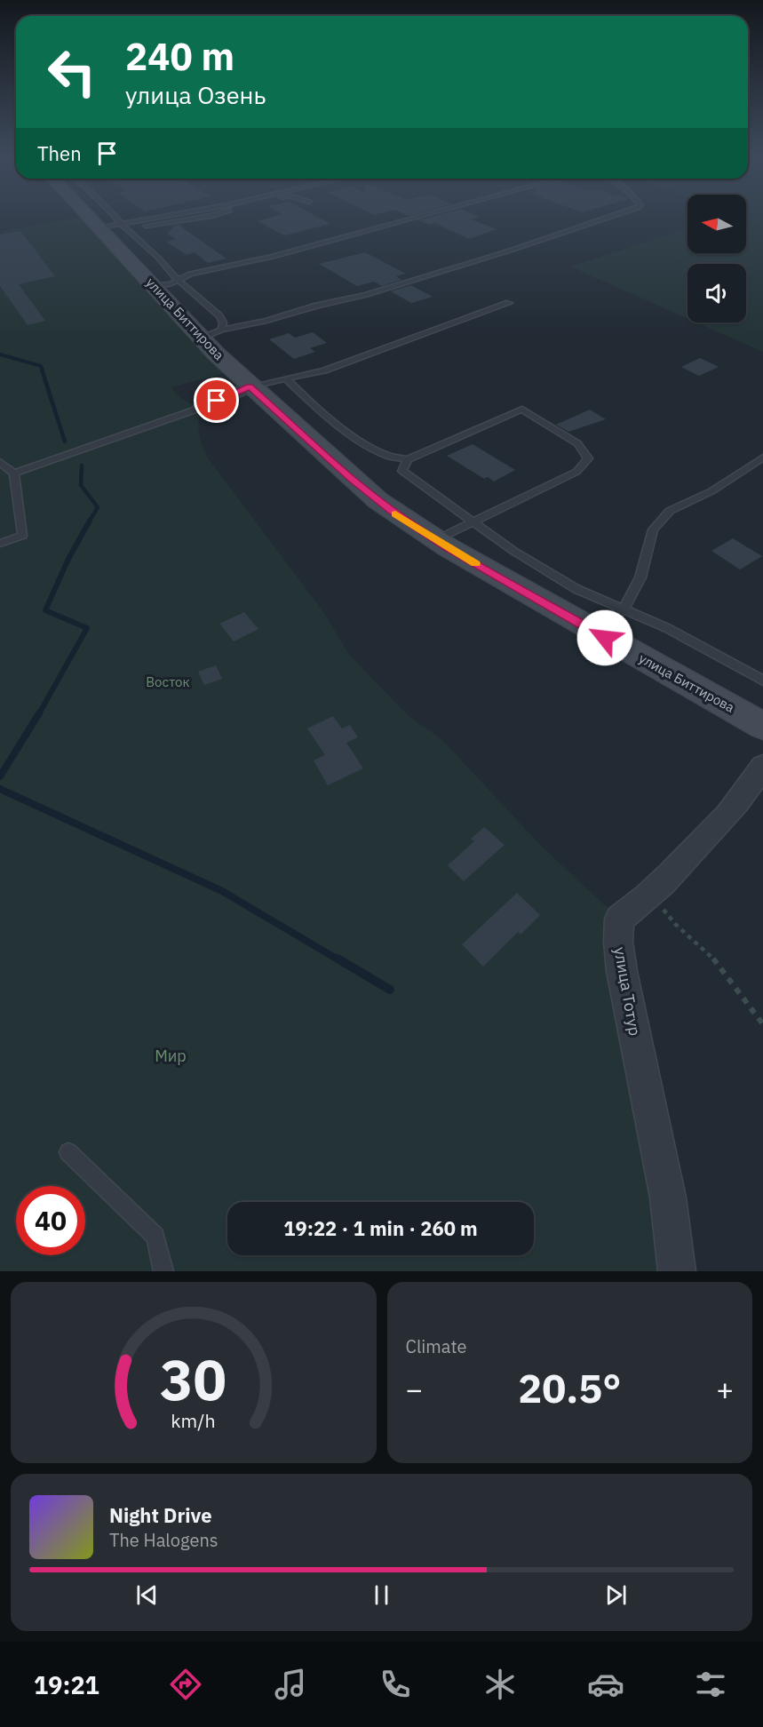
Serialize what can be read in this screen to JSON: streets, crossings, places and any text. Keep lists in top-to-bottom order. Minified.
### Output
{"streets":{"street":["улица Биттирова","улица Тотур"]},"parks":["Восток","Мир"],"north":"left","page":{"turn":["240 m","улица Озень"],"then":"Then","limit":"40","trip":"19:22 · 1 min · 260 m","tile":"Climate","heat":["−","20.5°","+"],"song":["Night Drive","The Halogens"],"tabs":"19:21","gauge":["30","km/h"]}}
